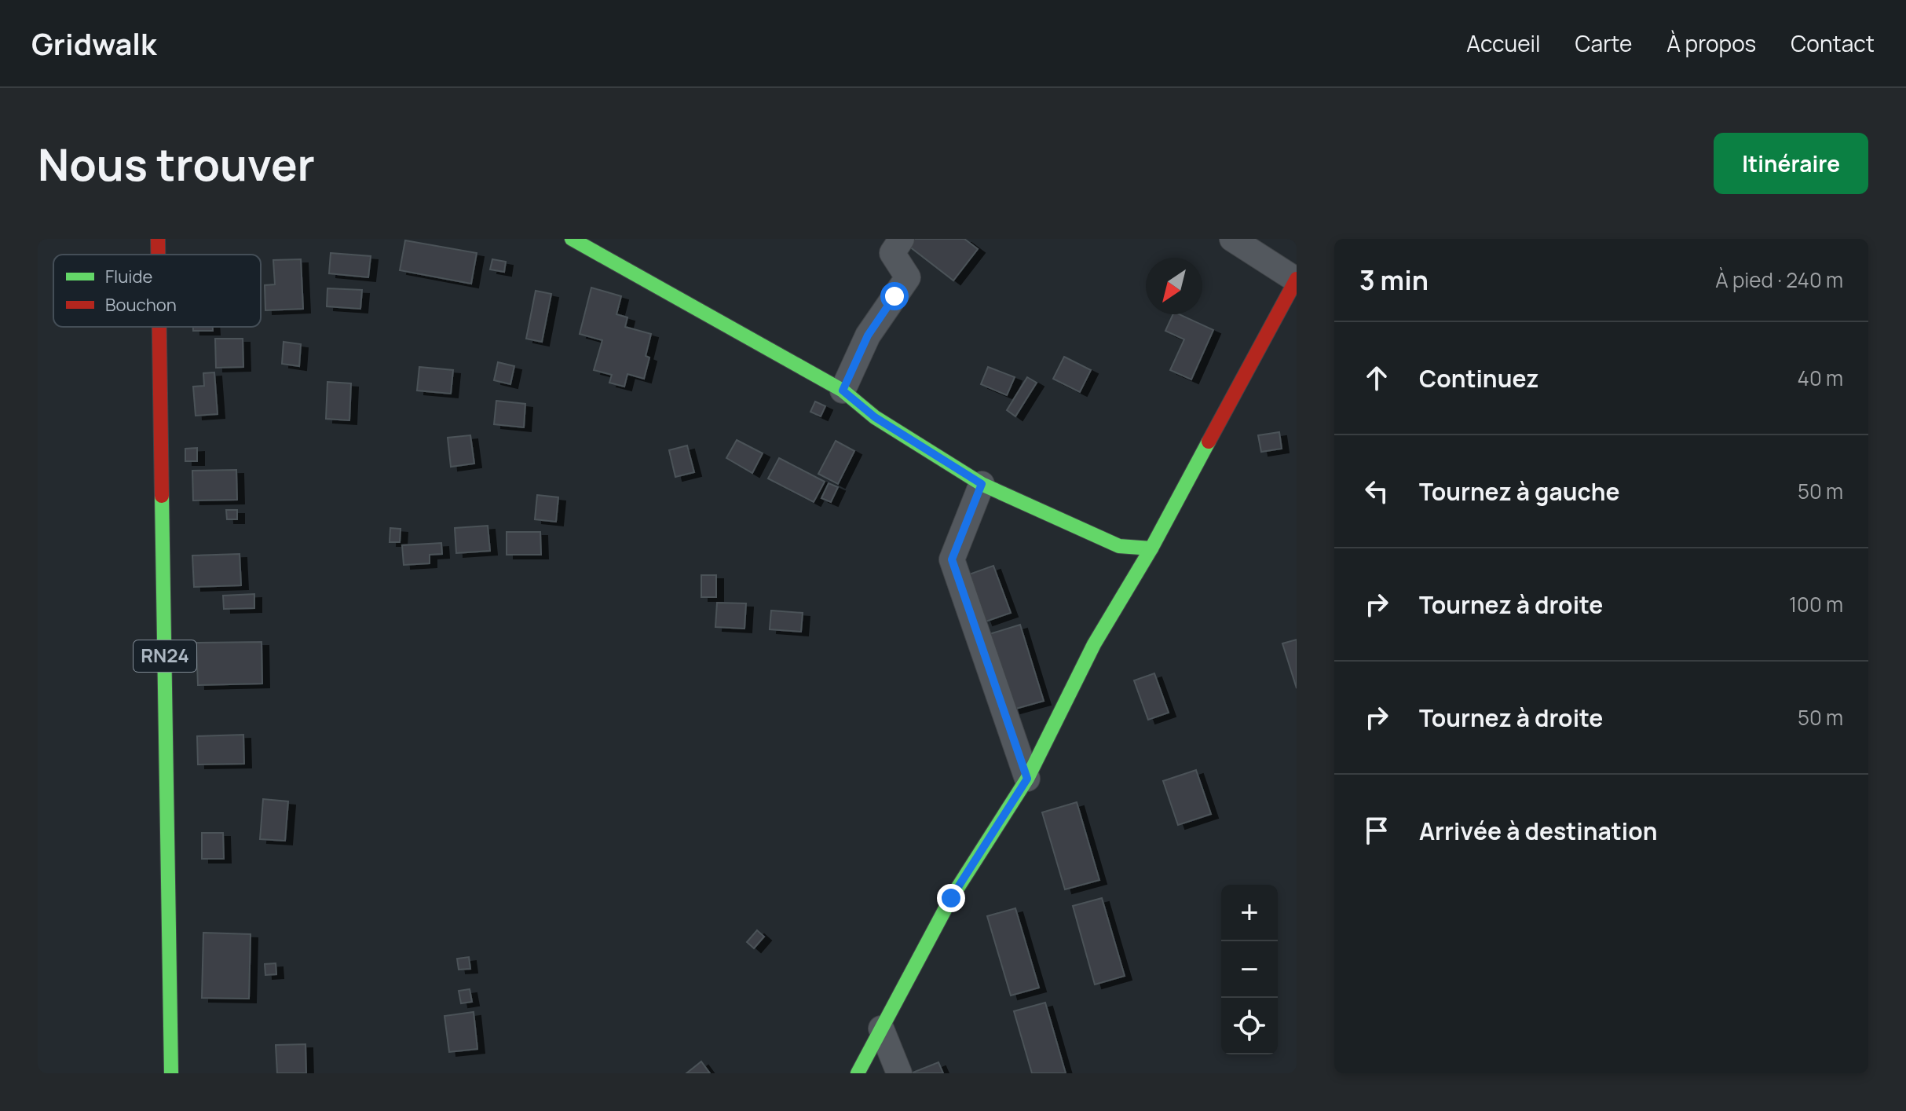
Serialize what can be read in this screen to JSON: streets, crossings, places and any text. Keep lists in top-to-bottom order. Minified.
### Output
{"streets":{"street":["RN24"]},"legend":["Fluide","Bouchon"],"north":"bottom left","page":{"header":"Gridwalk","nav":["Accueil","Carte","À propos","Contact"],"buttons":"Itinéraire","title":"Nous trouver","heading":["3 min","À pied · 240 m"],"list":[["Continuez","40 m"],["Tournez à gauche","50 m"],["Tournez à droite","100 m"],["Tournez à droite","50 m"],"Arrivée à destination"],"map_buttons":["+","−"]}}
